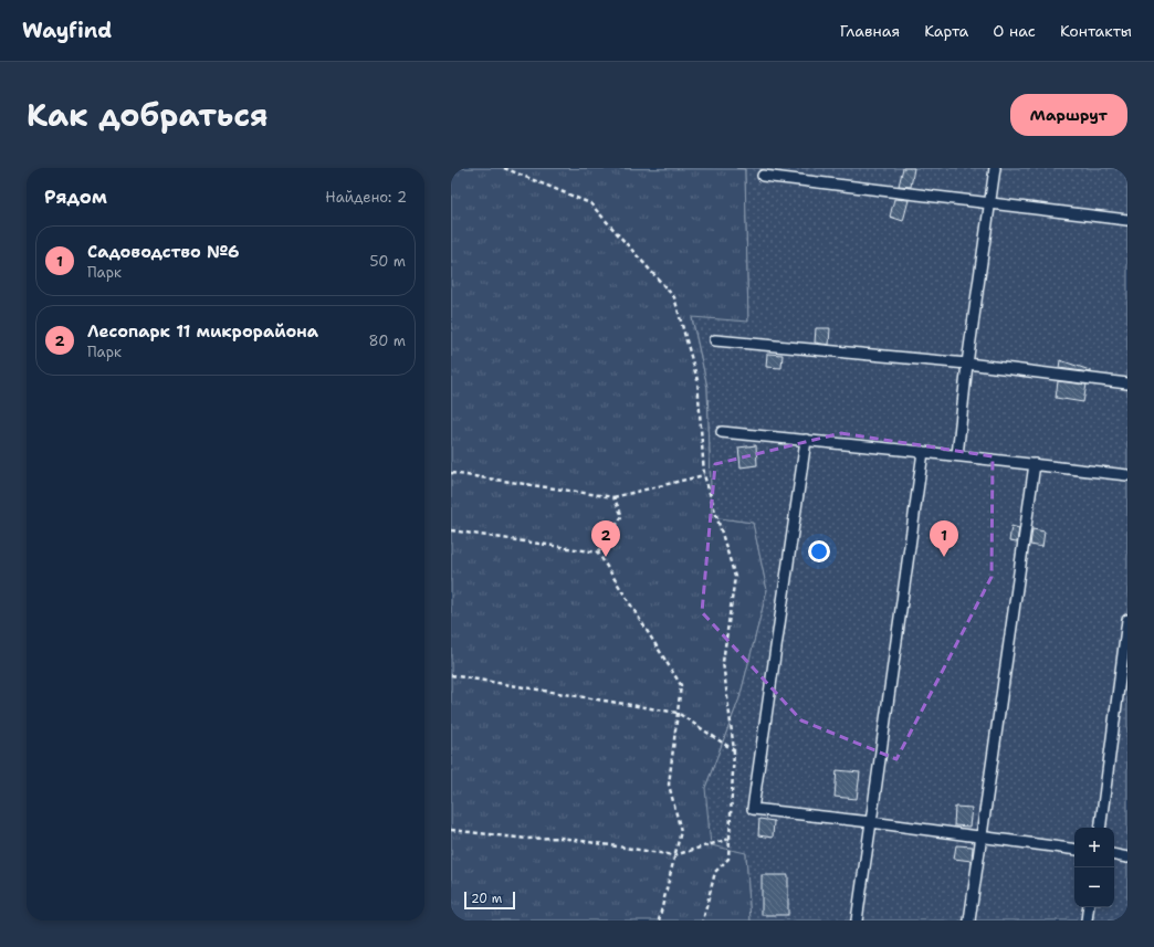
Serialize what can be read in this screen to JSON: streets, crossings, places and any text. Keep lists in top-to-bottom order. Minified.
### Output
{"scale_bar":"20 m","page":{"header":"Wayfind","nav":["Главная","Карта","О нас","Контакты"],"title":"Как добраться","buttons":"Маршрут","heading":["Рядом","Найдено: 2"],"list":[{"mark":"1","name":"Садоводство №6","note":"Парк","value":"50 m"},{"mark":"2","name":"Лесопарк 11 микрорайона","note":"Парк","value":"80 m"}],"pins":["1","2"],"map_buttons":["+","−"],"scale":"20 m"}}
